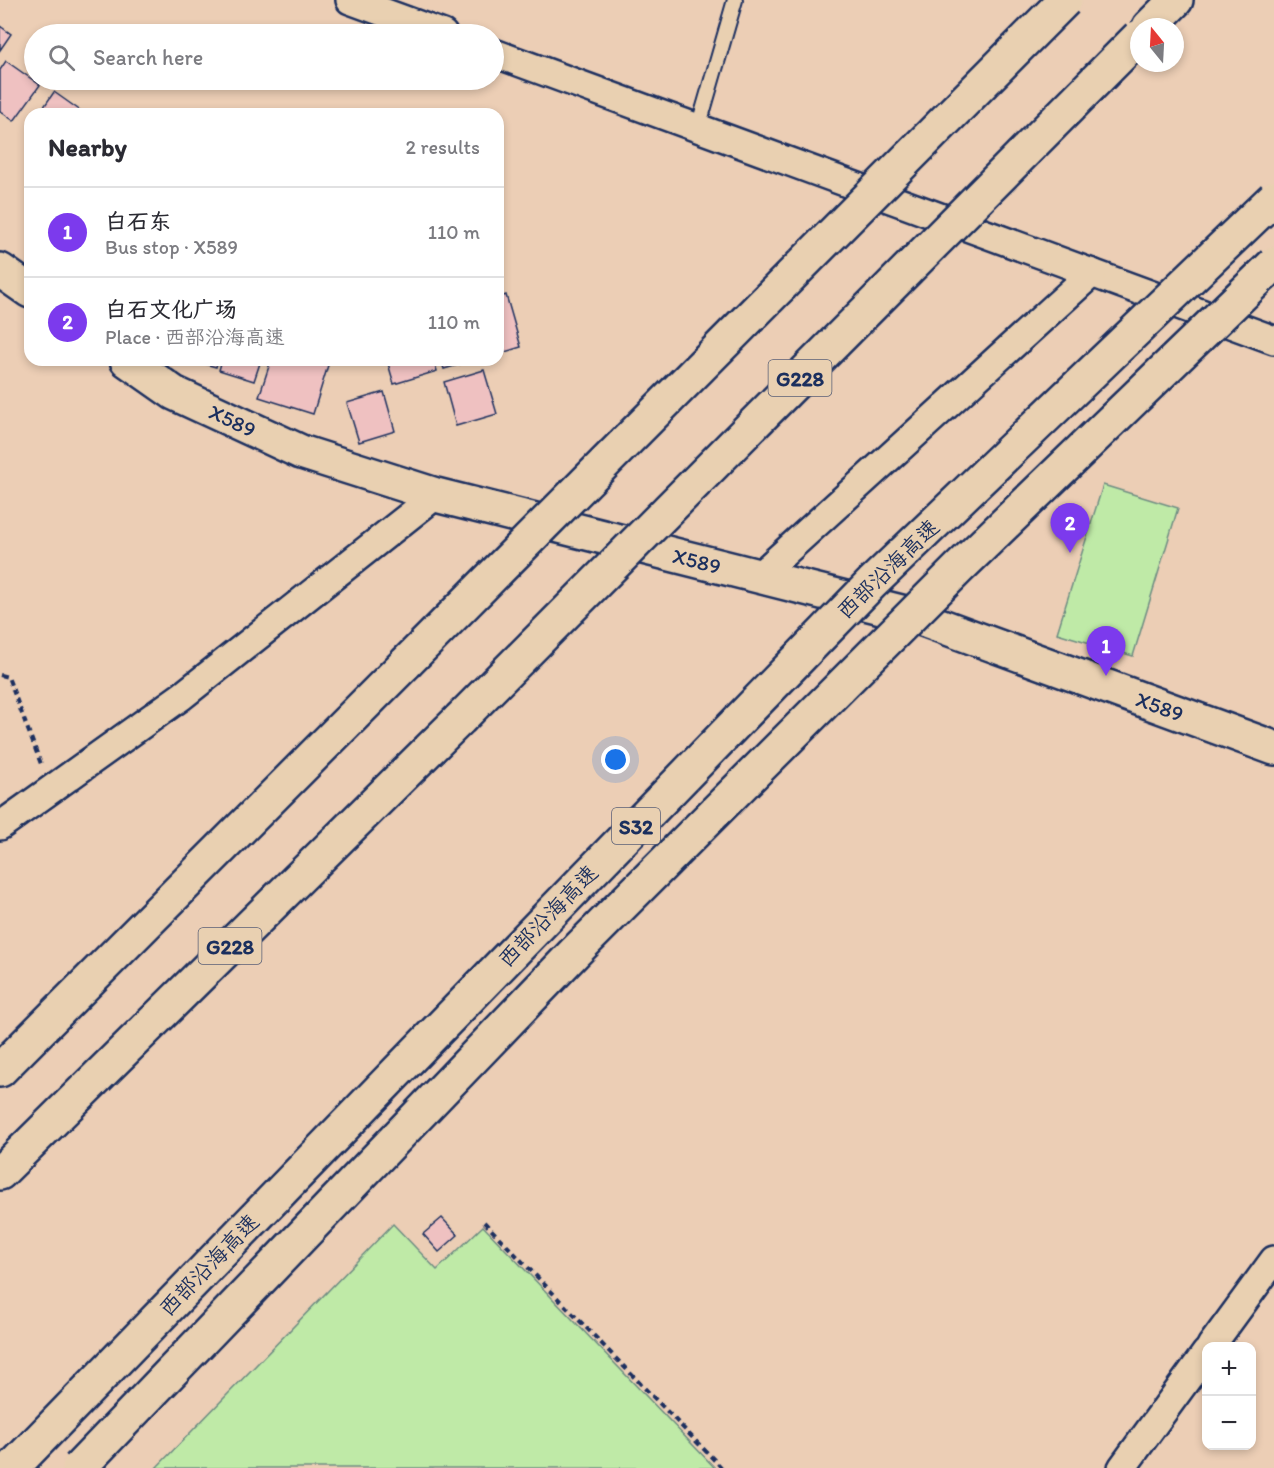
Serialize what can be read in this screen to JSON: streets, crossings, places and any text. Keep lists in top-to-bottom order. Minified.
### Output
{"streets":{"main road":["G228","X589","西部沿海高速","S32"]},"north":"top","page":{"search":"Search here","heading":["Nearby","2 results"],"list":[{"mark":"1","name":"白石东","note":"Bus stop · X589","value":"110 m"},{"mark":"2","name":"白石文化广场","note":"Place · 西部沿海高速","value":"110 m"}],"pins":["2","1"],"map_buttons":["+","−"]}}
